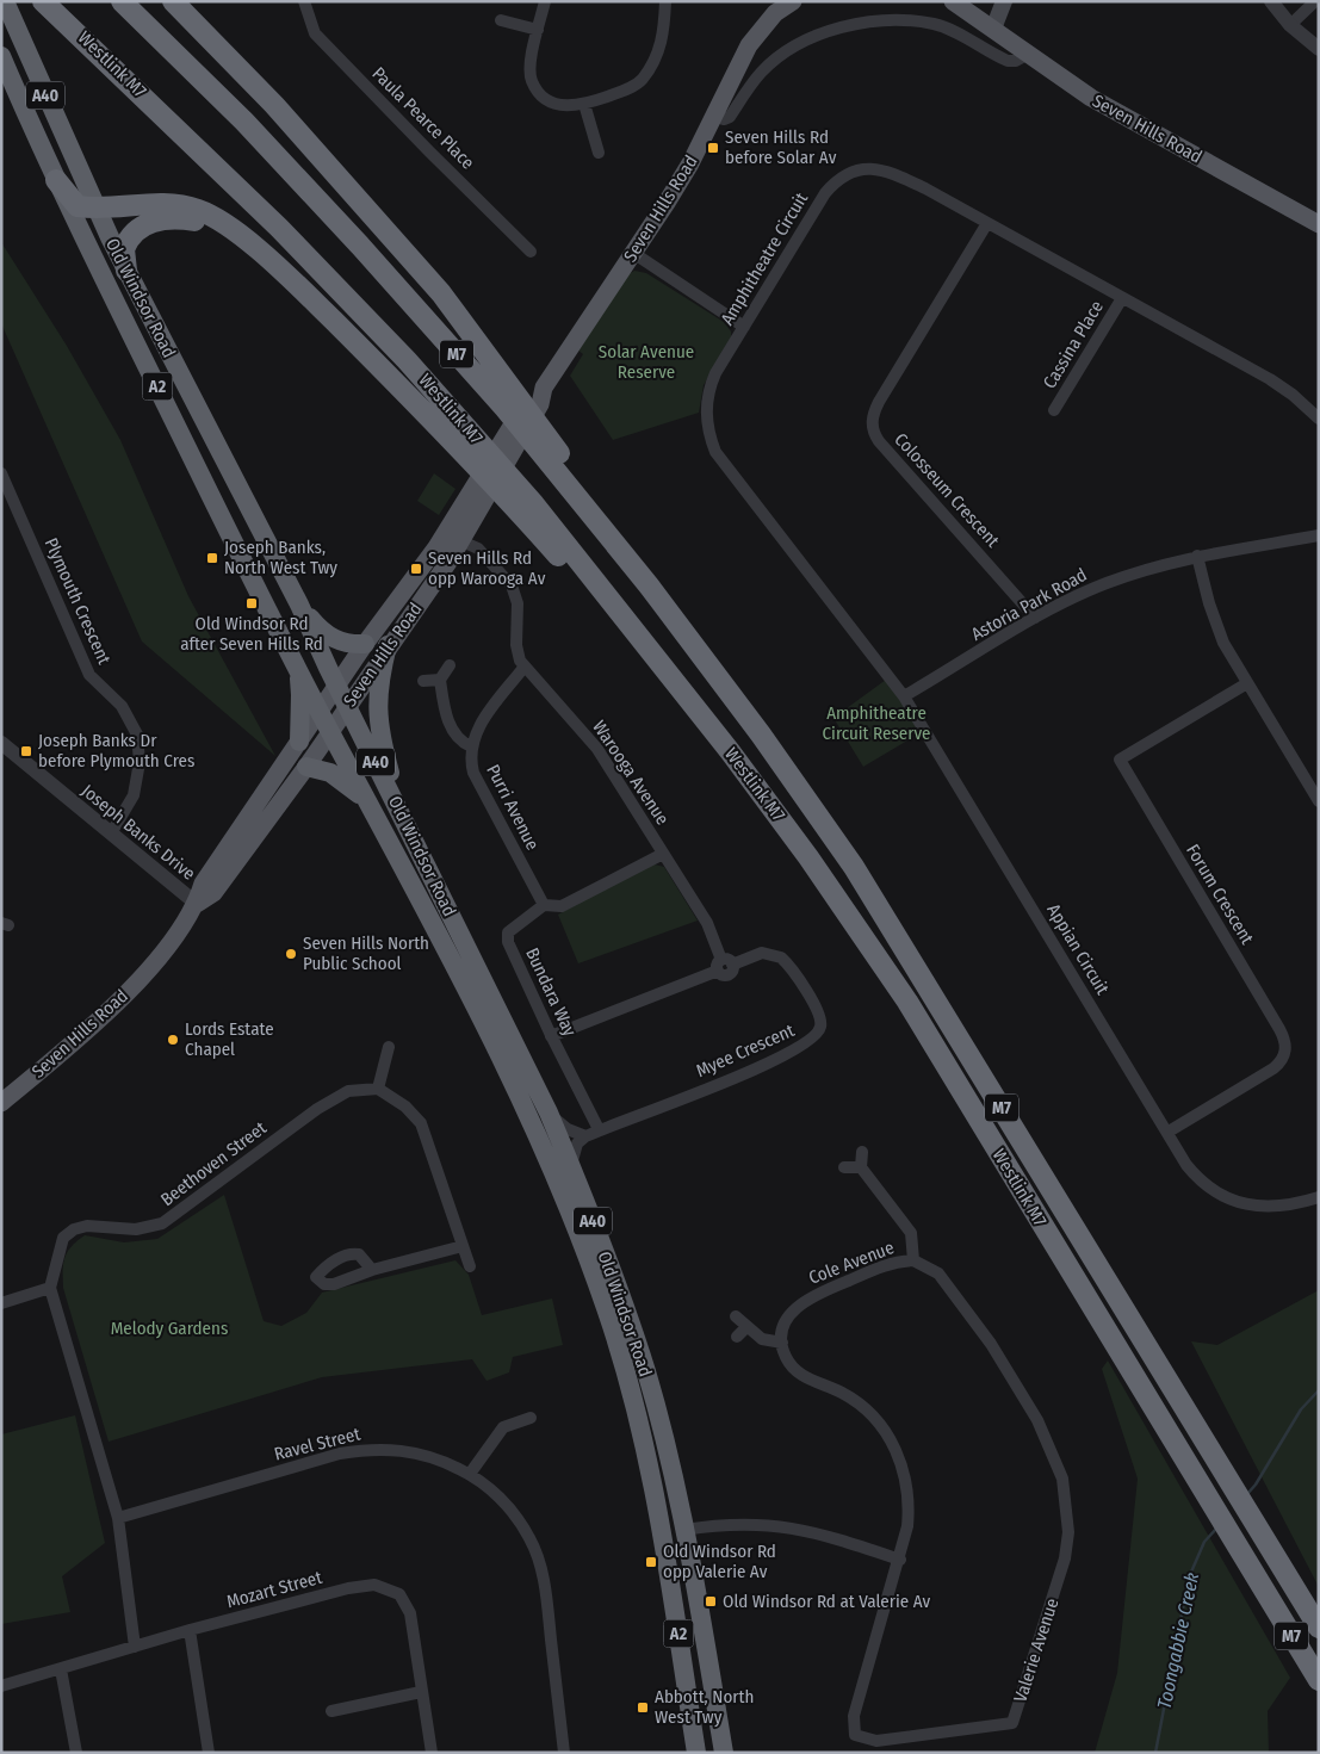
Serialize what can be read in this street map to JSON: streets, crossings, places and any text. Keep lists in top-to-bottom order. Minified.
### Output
{"streets":{"highway":["Westlink M7","A40","Old Windsor Road","M7","A2"],"main road":["Seven Hills Road"],"street":["Paula Pearce Place","Amphitheatre Circuit","Cassina Place","Colosseum Crescent","Plymouth Crescent","Astoria Park Road","Warooga Avenue","Purri Avenue","Joseph Banks Drive","Forum Crescent","Appian Circuit","Bundara Way","Myee Crescent","Beethoven Street","Cole Avenue","Ravel Street","Mozart Street","Valerie Avenue"]},"crossings":[["Seven Hills Road","Old Windsor Road"],["Seven Hills Road","Warooga Avenue"],["Seven Hills Road","Joseph Banks Drive"],["Amphitheatre Circuit","Cassina Place"],["Amphitheatre Circuit","Colosseum Crescent"],["Amphitheatre Circuit","Astoria Park Road"],["Amphitheatre Circuit","Appian Circuit"],["Colosseum Crescent","Astoria Park Road"],["Plymouth Crescent","Joseph Banks Drive"],["Astoria Park Road","Appian Circuit"],["Warooga Avenue","Purri Avenue"],["Warooga Avenue","Bundara Way"],["Warooga Avenue","Myee Crescent"],["Purri Avenue","Bundara Way"],["Forum Crescent","Appian Circuit"],["Bundara Way","Myee Crescent"],["Cole Avenue","Valerie Avenue"]],"water":["Toongabbie Creek"],"parks":["Solar Avenue Reserve","Amphitheatre Circuit Reserve","Melody Gardens"],"places":{"transit":["Seven Hills Rd before Solar Av","Joseph Banks, North West Twy","Seven Hills Rd opp Warooga Av","Old Windsor Rd after Seven Hills Rd","Joseph Banks Dr before Plymouth Cres","Old Windsor Rd opp Valerie Av","Old Windsor Rd at Valerie Av","Abbott, North West Twy"],"other":["Seven Hills North Public School","Lords Estate Chapel"]}}
